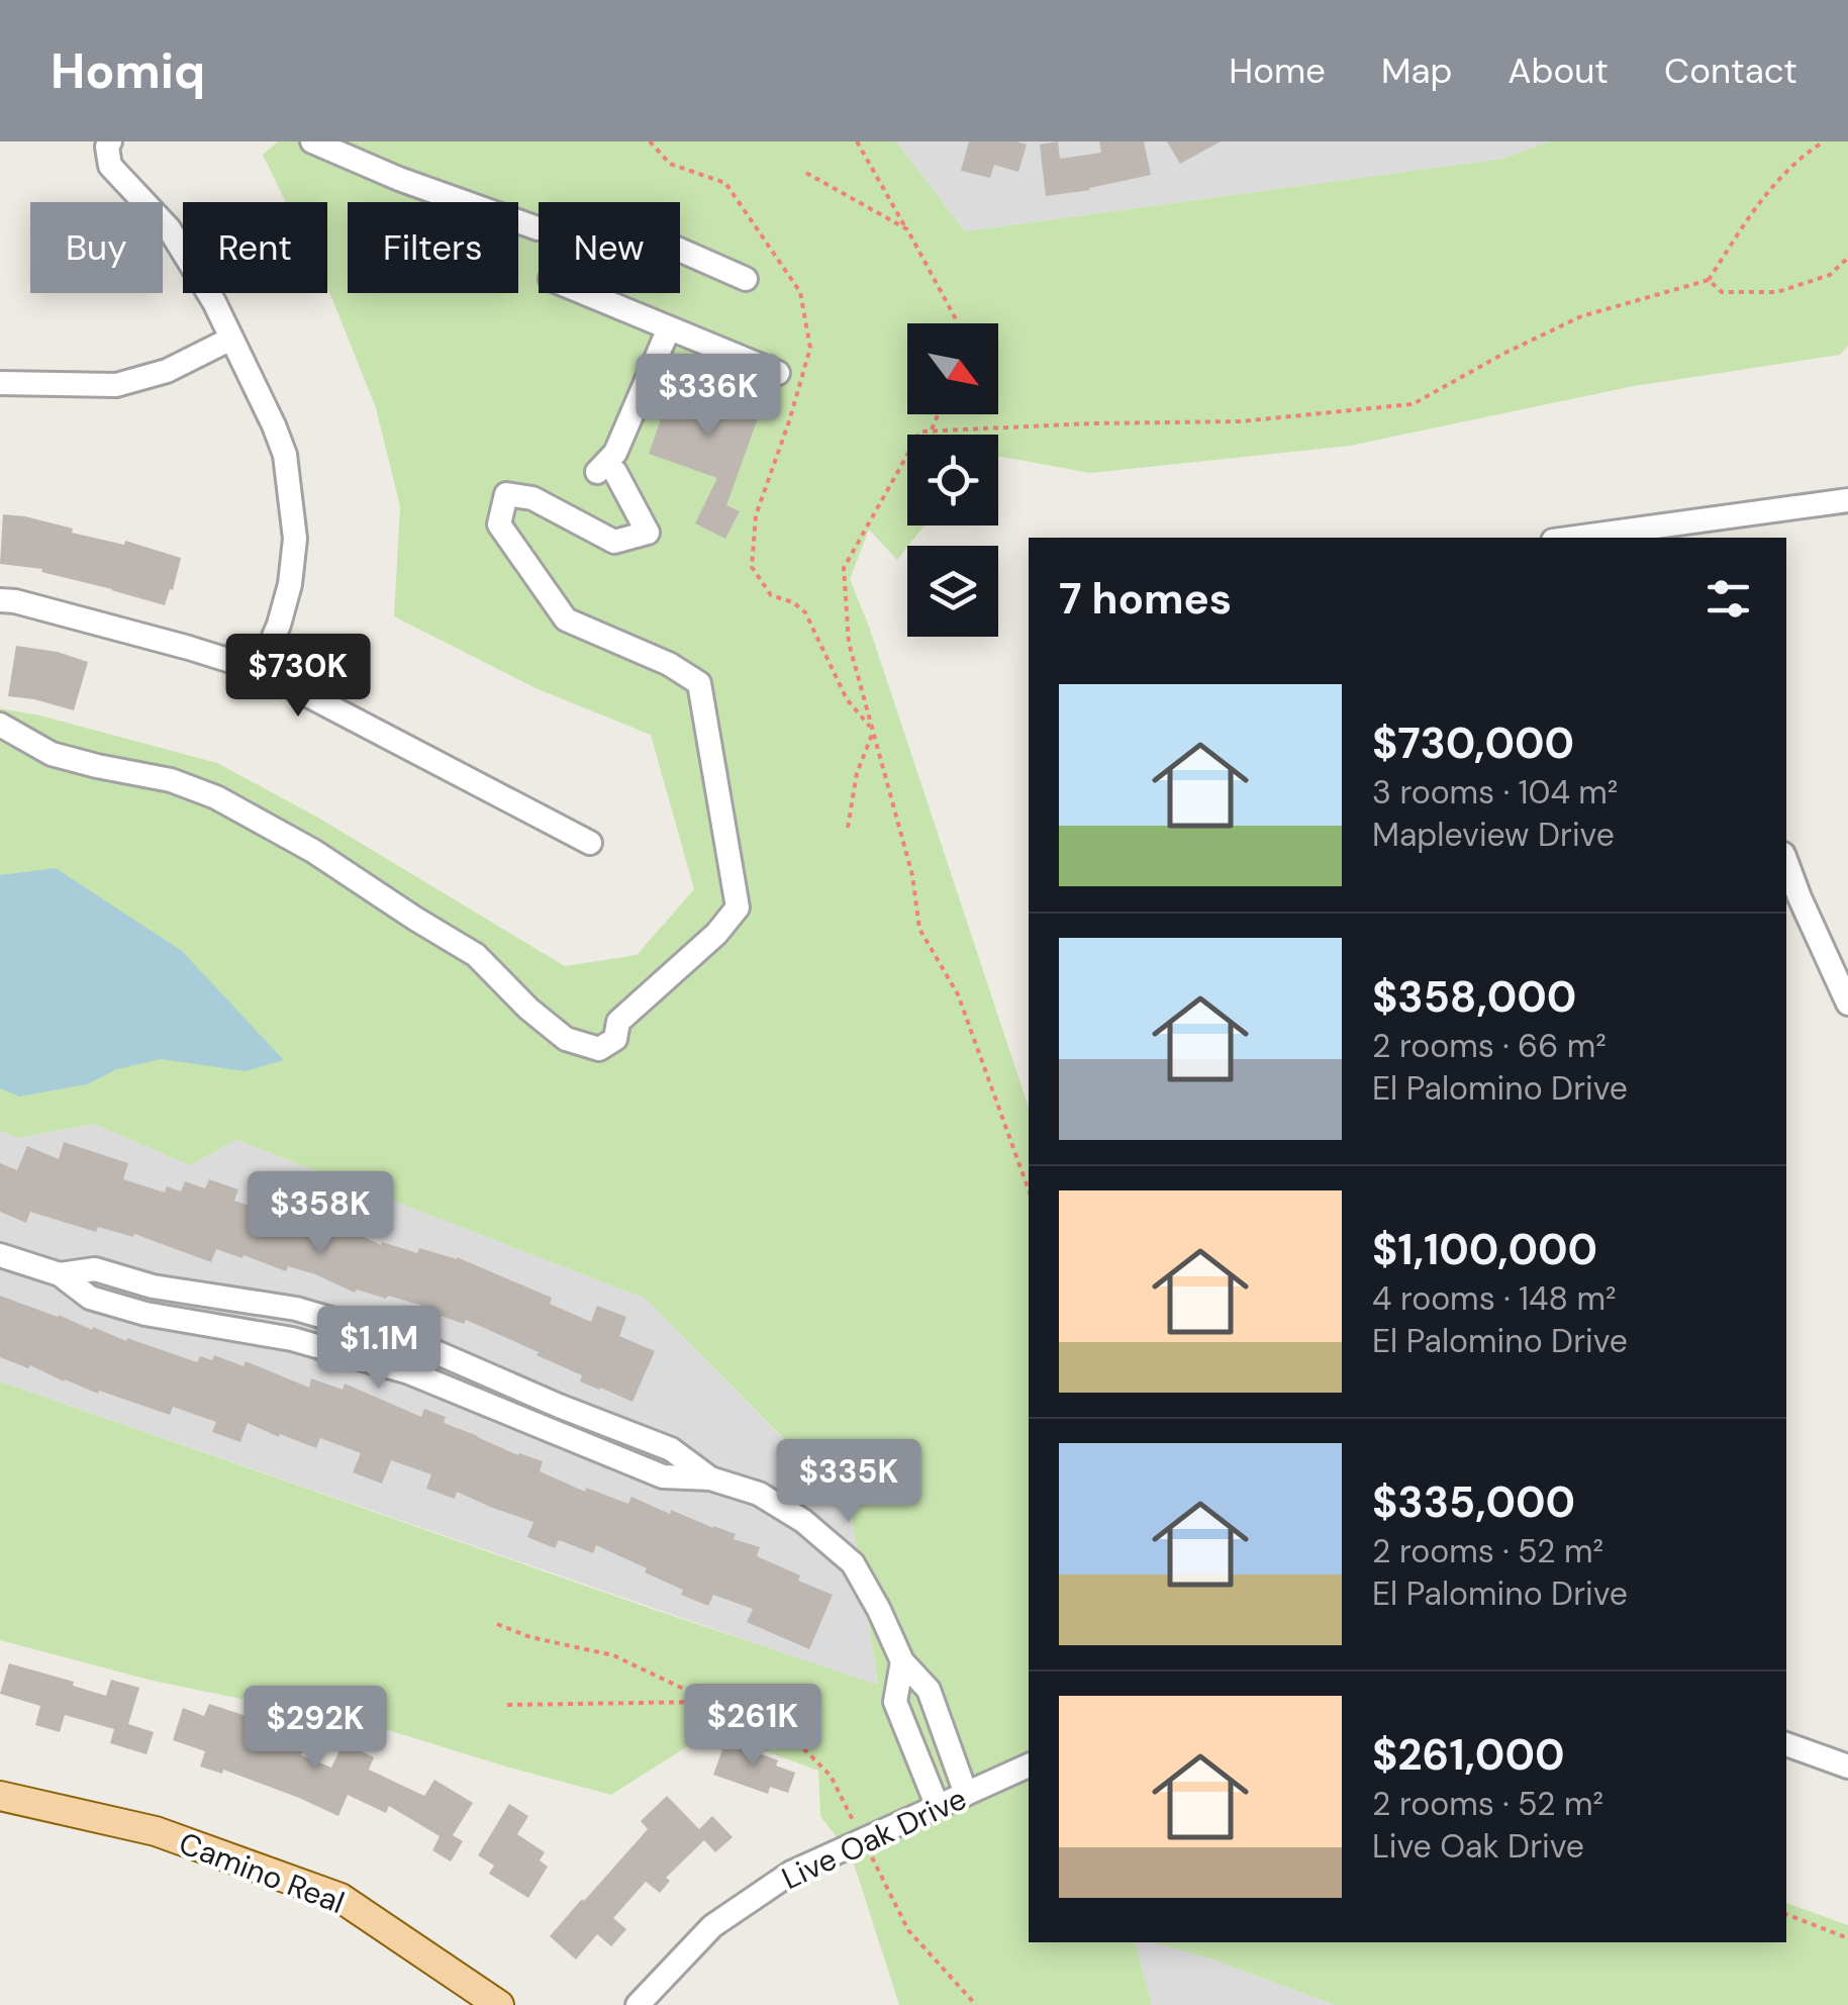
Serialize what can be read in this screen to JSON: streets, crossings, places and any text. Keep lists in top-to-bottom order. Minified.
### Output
{"streets":{"main road":["Camino Real"],"street":["Live Oak Drive"]},"north":"bottom right","page":{"header":"Homiq","nav":["Home","Map","About","Contact"],"chip":["Buy","Rent","Filters","New"],"price":["$336K","$730K","$358K","$1.1M","$335K","$261K","$292K"],"heading":"7 homes","list":[{"name":"$730,000","note":"3 rooms · 104 m² · Mapleview Drive"},{"name":"$358,000","note":"2 rooms · 66 m² · El Palomino Drive"},{"name":"$1,100,000","note":"4 rooms · 148 m² · El Palomino Drive"},{"name":"$335,000","note":"2 rooms · 52 m² · El Palomino Drive"},{"name":"$261,000","note":"2 rooms · 52 m² · Live Oak Drive"}]}}
